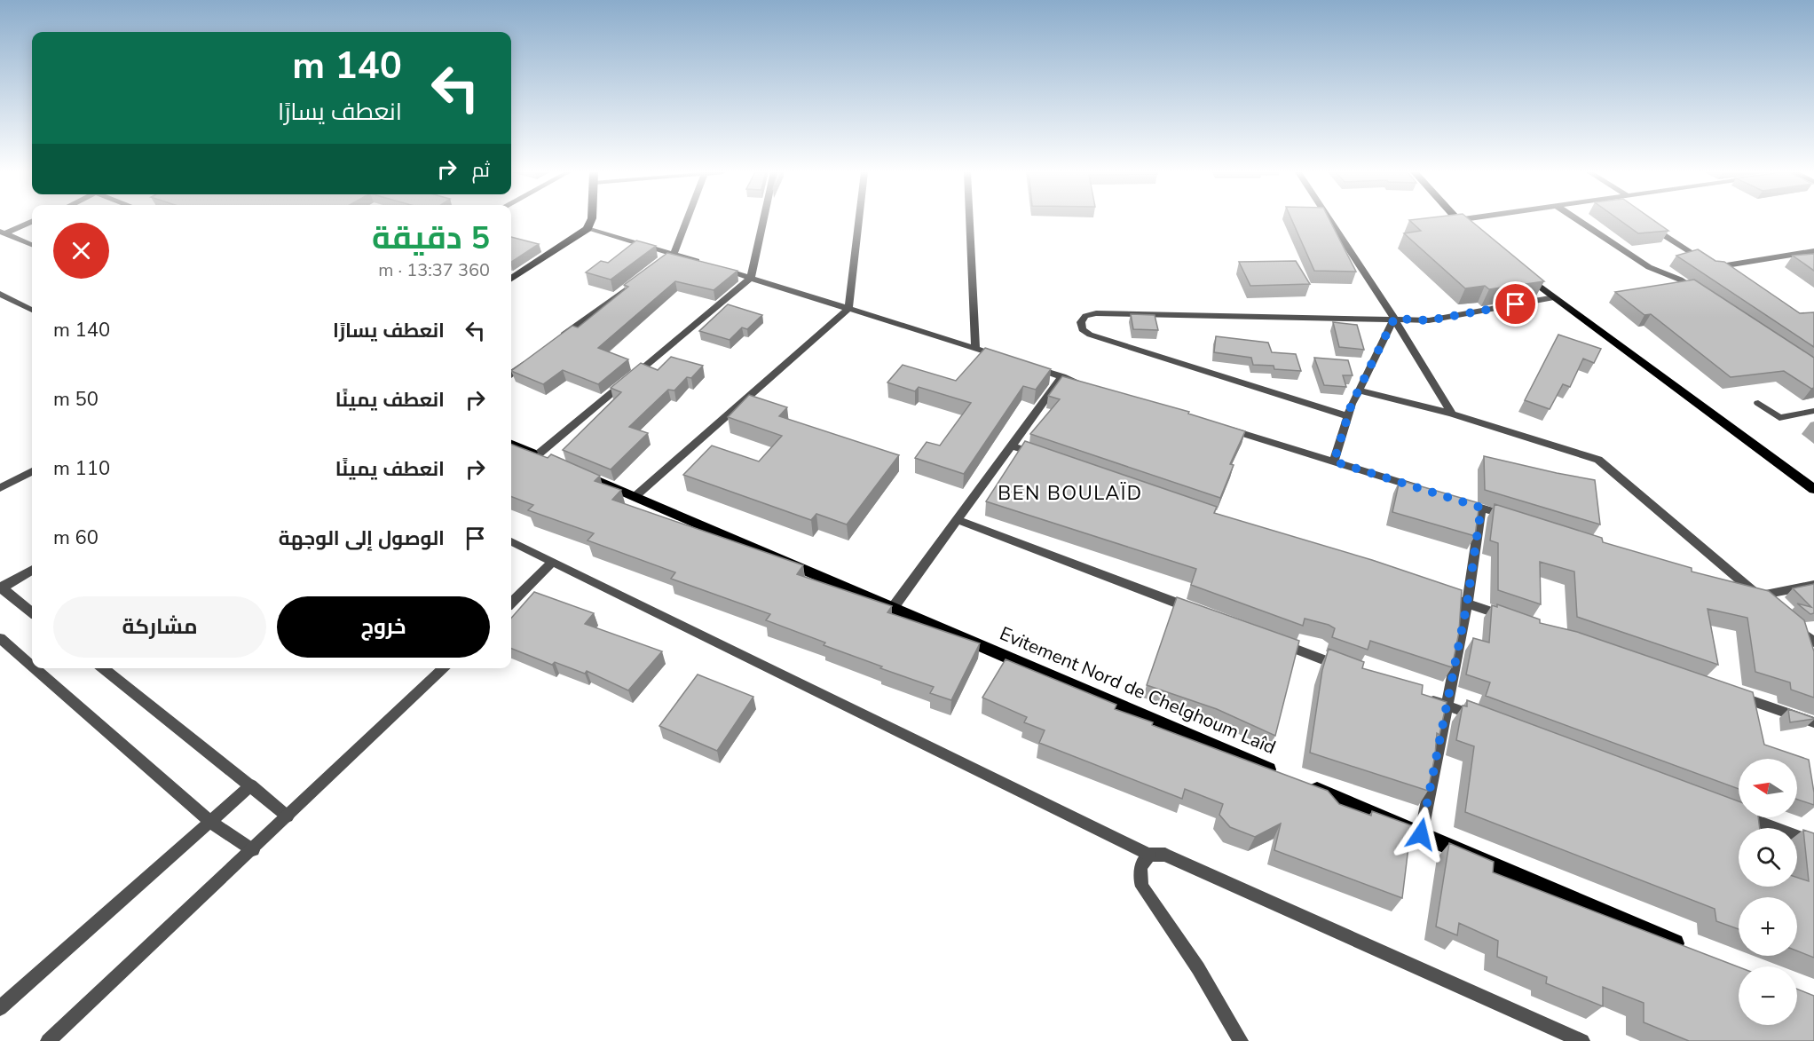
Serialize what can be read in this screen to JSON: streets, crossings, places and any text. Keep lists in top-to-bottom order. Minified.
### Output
{"streets":{"main road":["Evitement Nord de Chelghoum Laîd"]},"districts":["BEN BOULAÏD"],"north":"left","page":{"turn":["140 m","انعطف يسارًا"],"then":"ثم","heading":["5 دقيقة","360 m · 13:37"],"list":[{"name":"انعطف يسارًا","value":"140 m"},{"name":"انعطف يمينًا","value":"50 m"},{"name":"انعطف يمينًا","value":"110 m"},{"name":"الوصول إلى الوجهة","value":"60 m"}],"buttons":["خروج","مشاركة"],"map_buttons":["+","−"]}}
